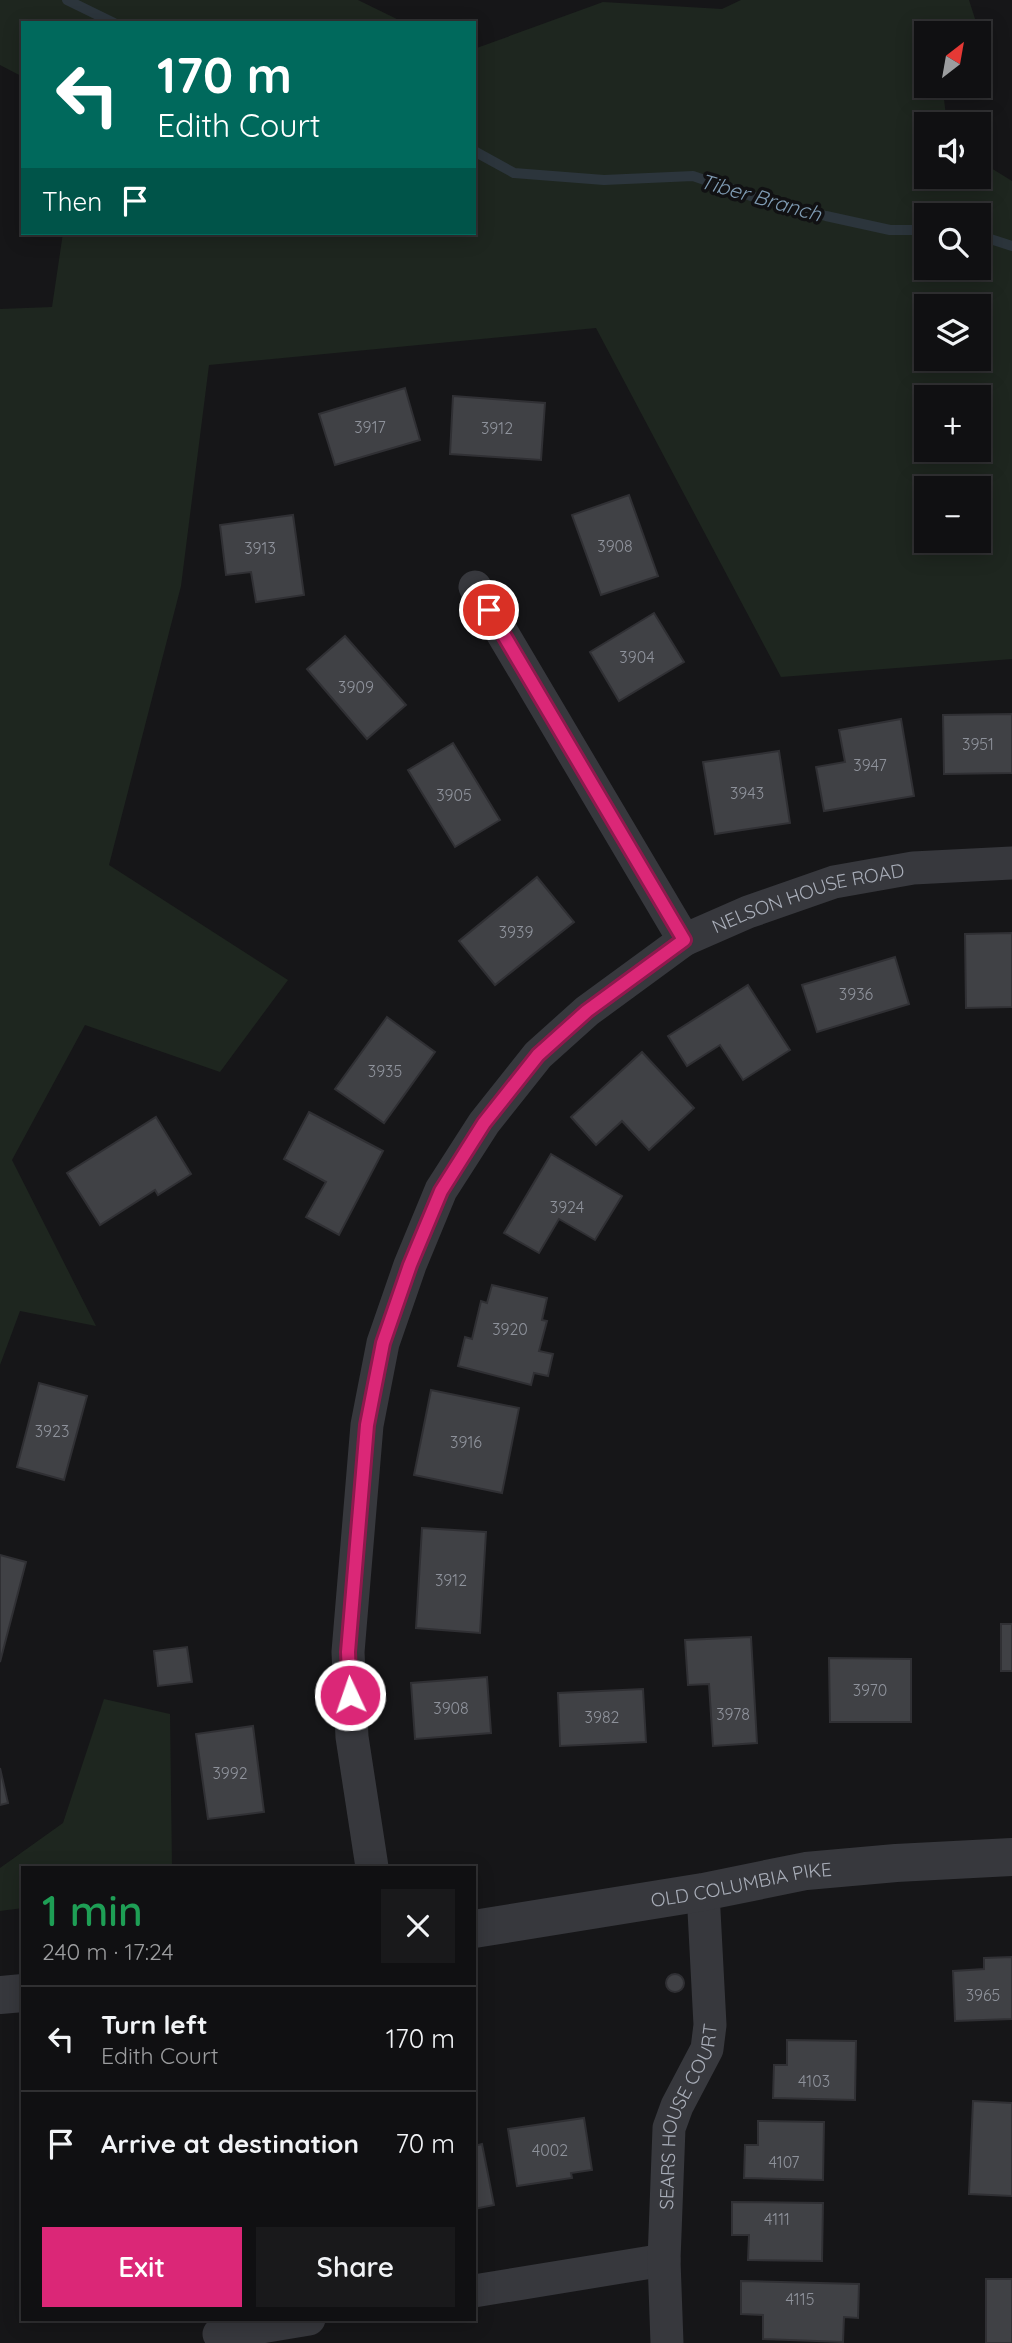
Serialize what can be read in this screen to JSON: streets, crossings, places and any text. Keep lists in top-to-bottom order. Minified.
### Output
{"streets":{"street":["NELSON HOUSE ROAD","OLD COLUMBIA PIKE","SEARS HOUSE COURT"]},"crossings":[["OLD COLUMBIA PIKE","SEARS HOUSE COURT"]],"water":["Tiber Branch"],"house_numbers":["3917","3912","3908","3913","3904","3909","3951","3947","3943","3905","3939","3936","3935","3924","3920","3923","3916","3912","3970","3908","3978","3982","3992","3965","4103","4002","4107","4111","4115"],"north":"top right","page":{"map_buttons":["+","−"],"turn":["170 m","Edith Court"],"then":"Then","heading":["1 min","240 m · 17:24"],"list":[{"name":"Turn left","note":"Edith Court","value":"170 m"},{"name":"Arrive at destination","value":"70 m"}],"buttons":["Exit","Share"]}}
